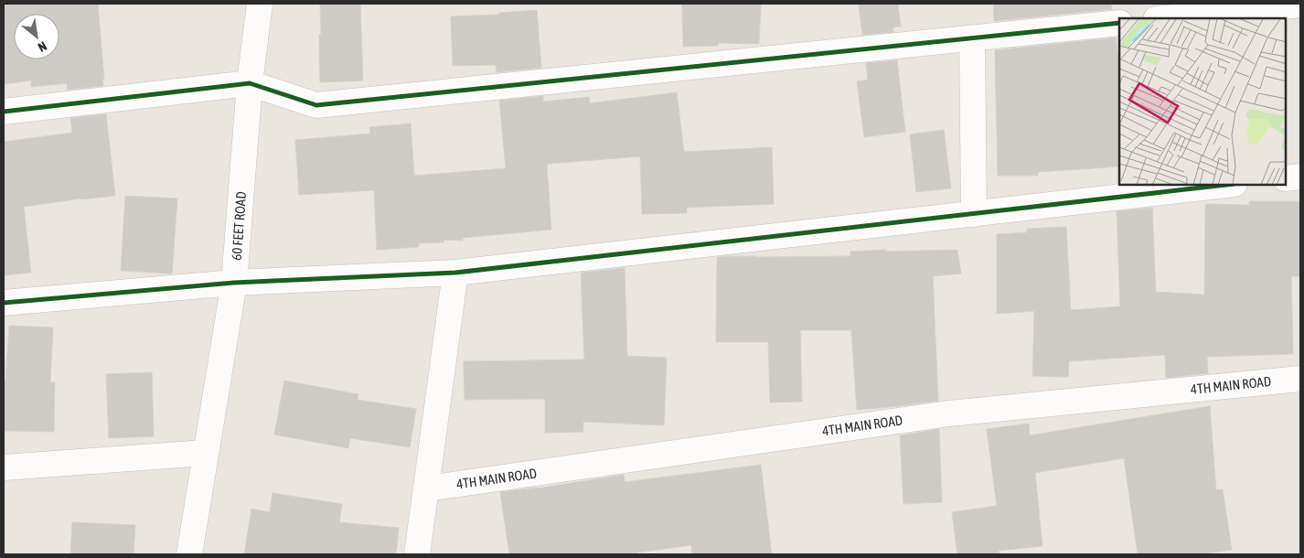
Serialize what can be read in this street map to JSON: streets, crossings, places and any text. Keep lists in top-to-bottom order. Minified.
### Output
{"streets":{"street":["60 FEET ROAD","4TH MAIN ROAD"]},"north":"bottom right"}
